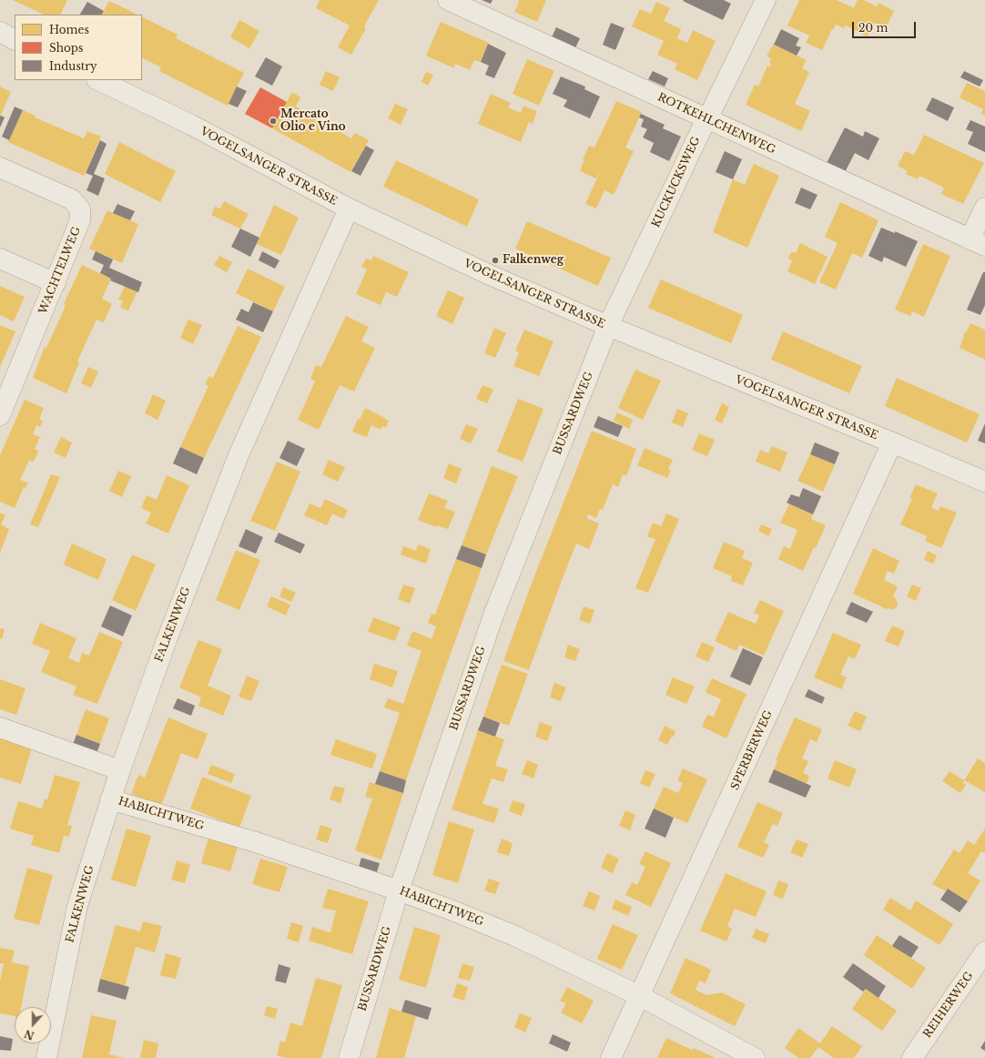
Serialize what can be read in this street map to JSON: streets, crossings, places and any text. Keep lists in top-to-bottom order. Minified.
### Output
{"streets":{"street":["ROTKEHLCHENWEG","VOGELSANGER STRASSE","KUCKUCKSWEG","WACHTELWEG","BUSSARDWEG","FALKENWEG","SPERBERWEG","HABICHTWEG","REIHERWEG"]},"crossings":[["ROTKEHLCHENWEG","KUCKUCKSWEG"],["VOGELSANGER STRASSE","KUCKUCKSWEG"],["VOGELSANGER STRASSE","BUSSARDWEG"],["VOGELSANGER STRASSE","FALKENWEG"],["VOGELSANGER STRASSE","SPERBERWEG"],["KUCKUCKSWEG","BUSSARDWEG"],["BUSSARDWEG","HABICHTWEG"],["FALKENWEG","HABICHTWEG"],["SPERBERWEG","HABICHTWEG"]],"places":["Mercato Olio e Vino","Falkenweg"],"legend":["Homes","Shops","Industry"],"scale_bar":"20 m","north":"bottom"}
